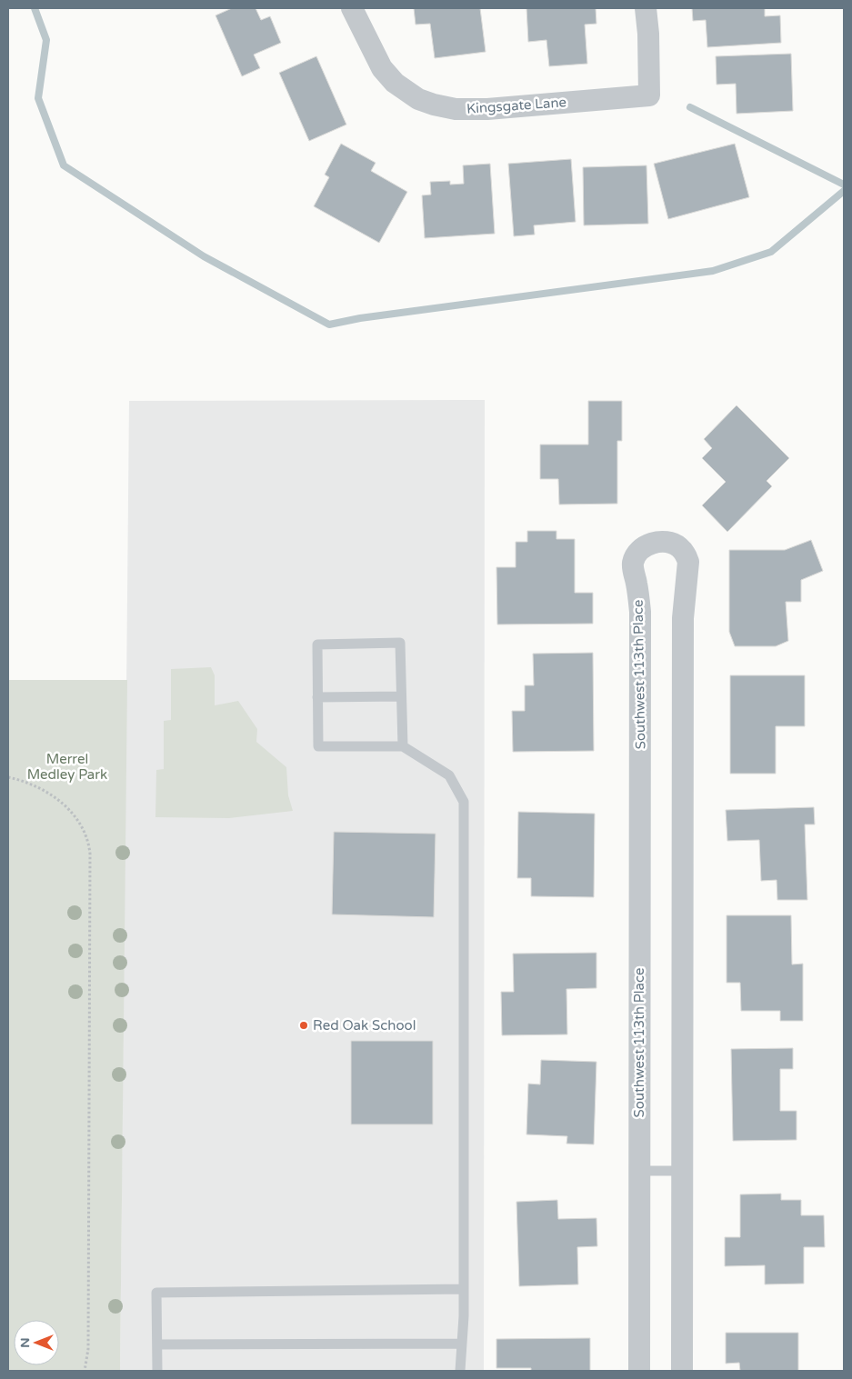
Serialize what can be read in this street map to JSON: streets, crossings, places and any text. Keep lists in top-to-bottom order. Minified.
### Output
{"streets":{"street":["Kingsgate Lane","Southwest 113th Place"]},"parks":["Merrel Medley Park"],"places":["Red Oak School"],"north":"left"}
